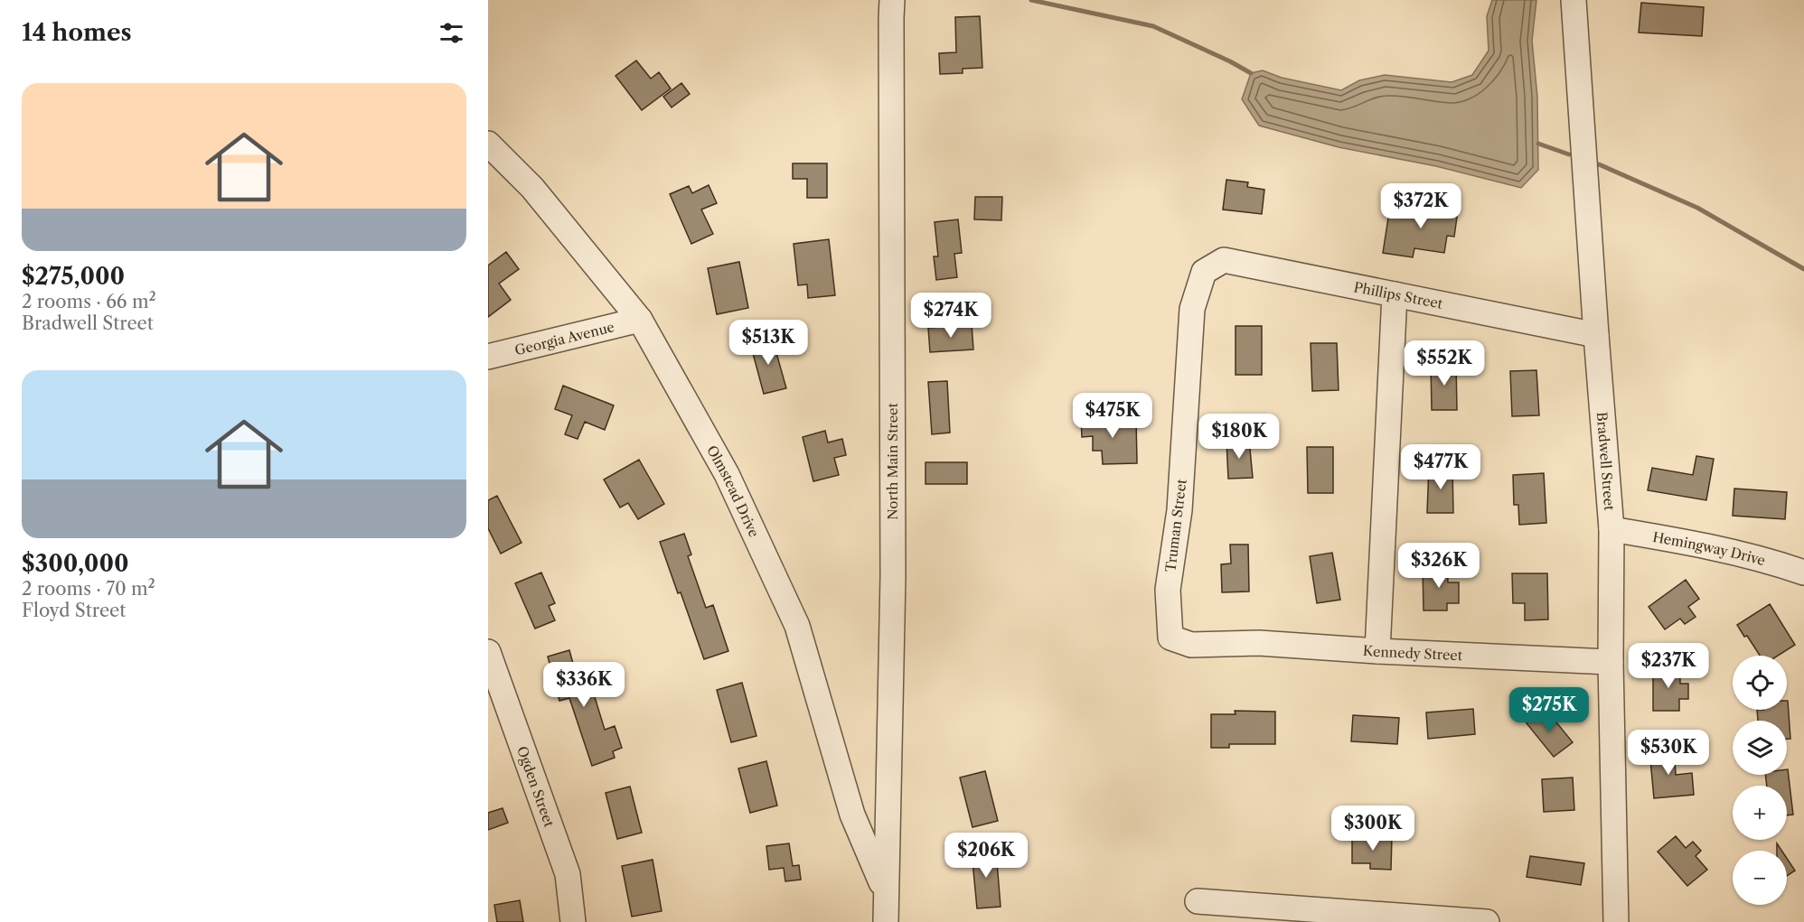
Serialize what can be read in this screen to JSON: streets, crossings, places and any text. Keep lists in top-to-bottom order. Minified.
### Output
{"streets":{"street":["Phillips Street","Georgia Avenue","Bradwell Street","North Main Street","Olmstead Drive","Truman Street","Hemingway Drive","Kennedy Street","Ogden Street"]},"crossings":[["Phillips Street","Bradwell Street"],["Phillips Street","Truman Street"],["Georgia Avenue","Olmstead Drive"],["Bradwell Street","Hemingway Drive"],["Bradwell Street","Kennedy Street"],["North Main Street","Olmstead Drive"],["Truman Street","Kennedy Street"]],"page":{"heading":"14 homes","list":[{"name":"$275,000","note":"2 rooms · 66 m² · Bradwell Street"},{"name":"$300,000","note":"2 rooms · 70 m² · Floyd Street"}],"price":["$372K","$274K","$513K","$552K","$475K","$180K","$477K","$326K","$237K","$336K","$275K","$530K","$300K","$206K"],"map_buttons":["+","−"]}}
